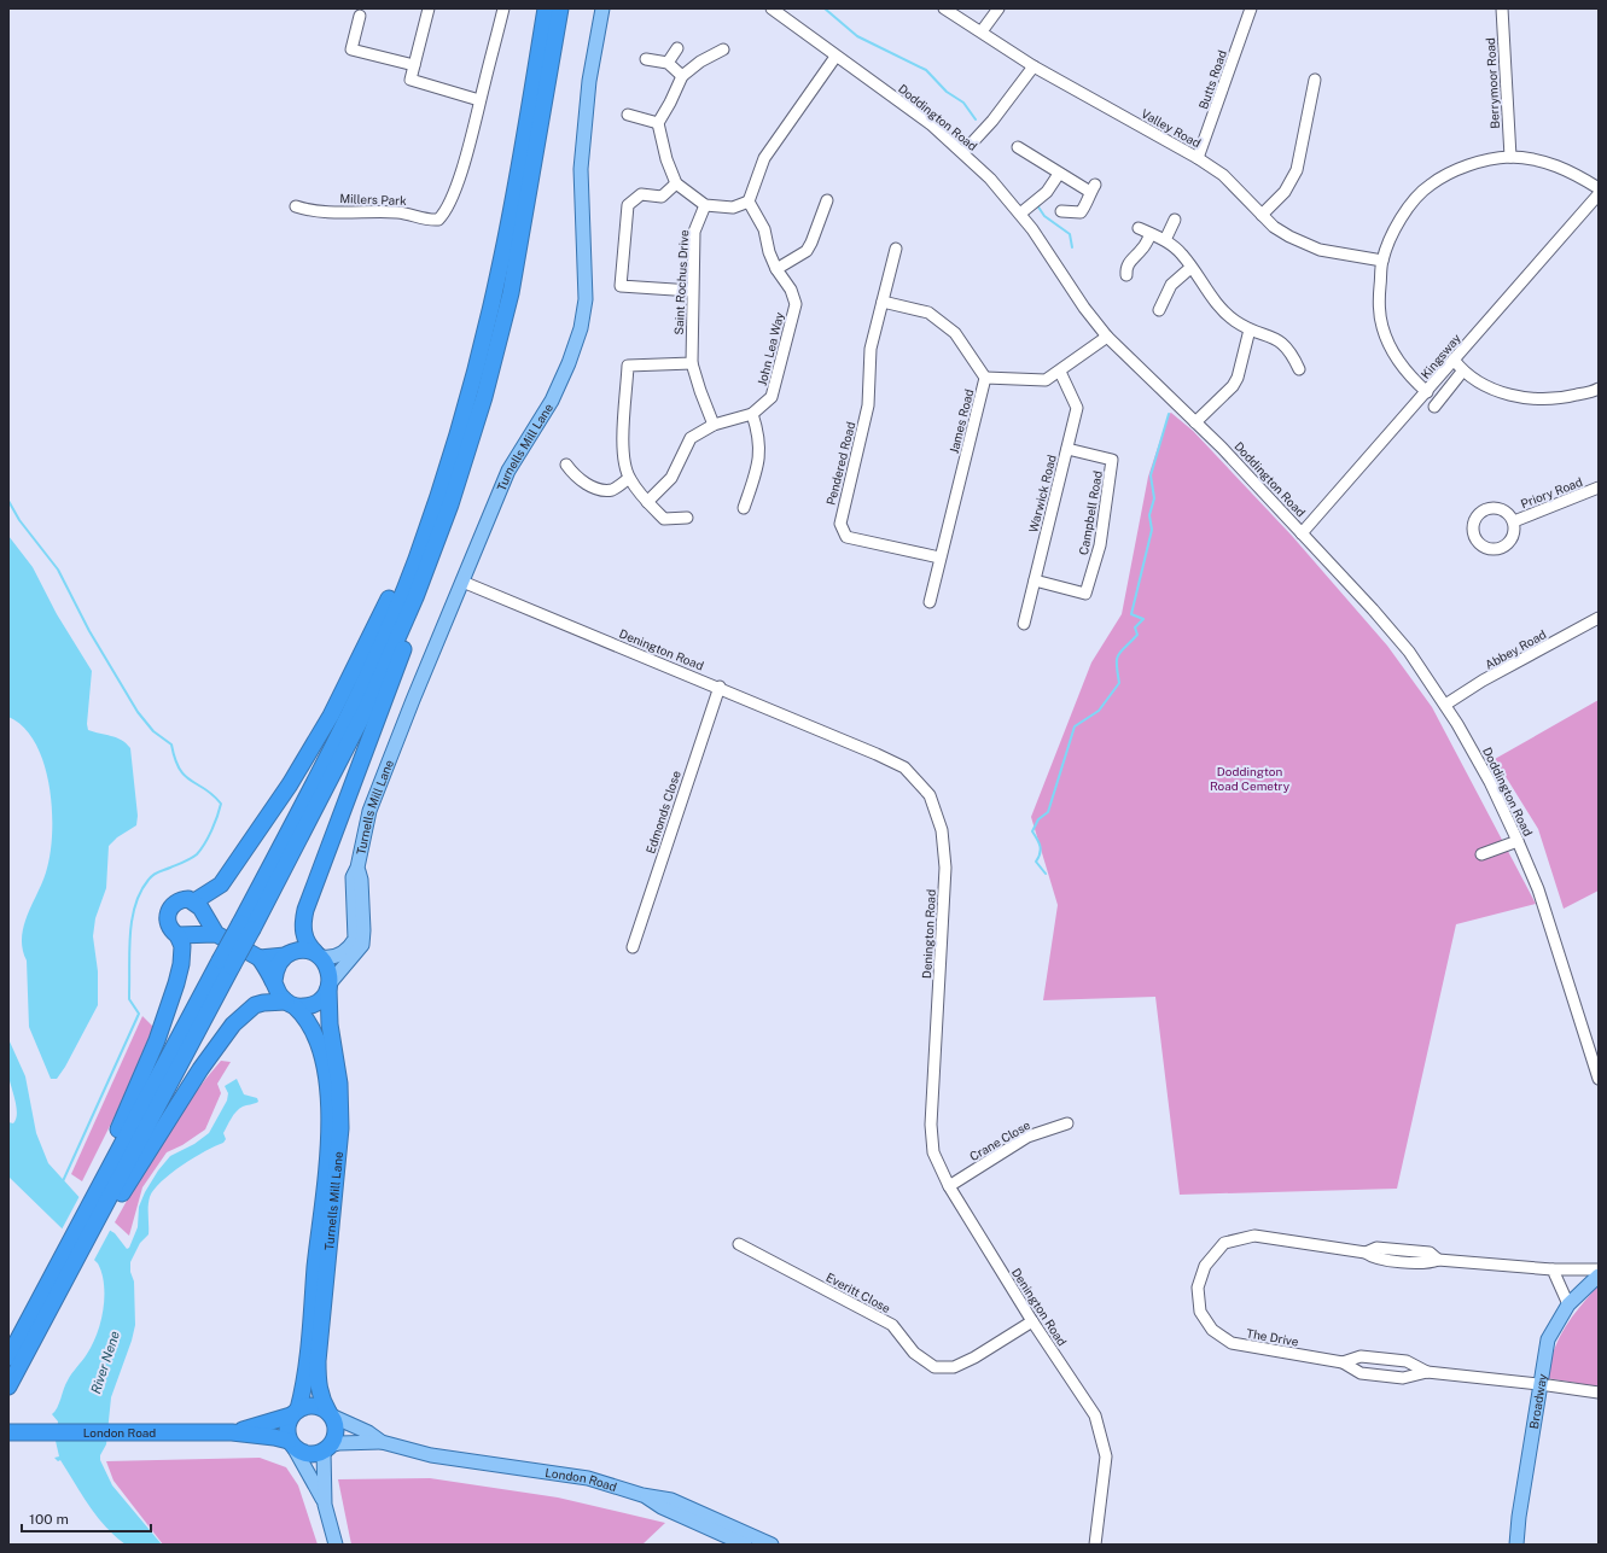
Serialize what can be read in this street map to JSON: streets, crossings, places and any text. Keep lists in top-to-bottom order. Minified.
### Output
{"streets":{"highway":["Turnells Mill Lane","London Road"],"main road":["Broadway"],"street":["Butts Road","Berrymoor Road","Doddington Road","Valley Road","Millers Park","Saint Rochus Drive","John Lea Way","Kingsway","James Road","Pendered Road","Priory Road","Warwick Road","Campbell Road","Denington Road","Abbey Road","Edmonds Close","Crane Close","Everitt Close","The Drive"]},"crossings":[["Butts Road","Valley Road"],["Doddington Road","Kingsway"],["Doddington Road","James Road"],["Doddington Road","Abbey Road"],["Saint Rochus Drive","John Lea Way"],["James Road","Pendered Road"],["James Road","Warwick Road"],["Turnells Mill Lane","Denington Road"],["Turnells Mill Lane","London Road"],["Warwick Road","Campbell Road"],["Denington Road","Edmonds Close"],["Denington Road","Crane Close"],["Denington Road","Everitt Close"],["The Drive","Broadway"]],"water":["River Nene"],"parks":["Doddington Road Cemetry"],"scale_bar":"100 m"}
